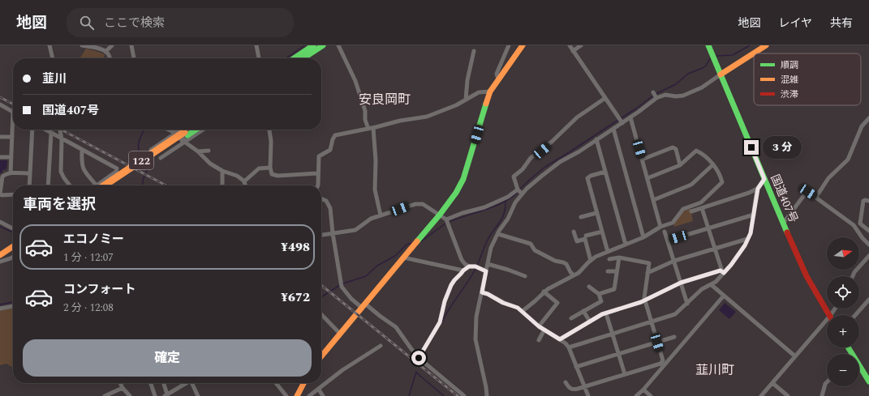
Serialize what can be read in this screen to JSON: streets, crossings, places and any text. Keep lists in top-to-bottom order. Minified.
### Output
{"streets":{"main road":["122","国道407号"]},"districts":["安良岡町","韮川町"],"legend":["順調","混雑","渋滞"],"north":"right","page":{"header":"地図","search":"ここで検索","nav":["地図","レイヤ","共有"],"banner":["韮川","国道407号"],"bubble":"3 分","heading":"車両を選択","list":[{"name":"エコノミー","note":"1 分 · 12:07","value":"¥498"},{"name":"コンフォート","note":"2 分 · 12:08","value":"¥672"}],"map_buttons":["+","−"],"buttons":"確定"}}
